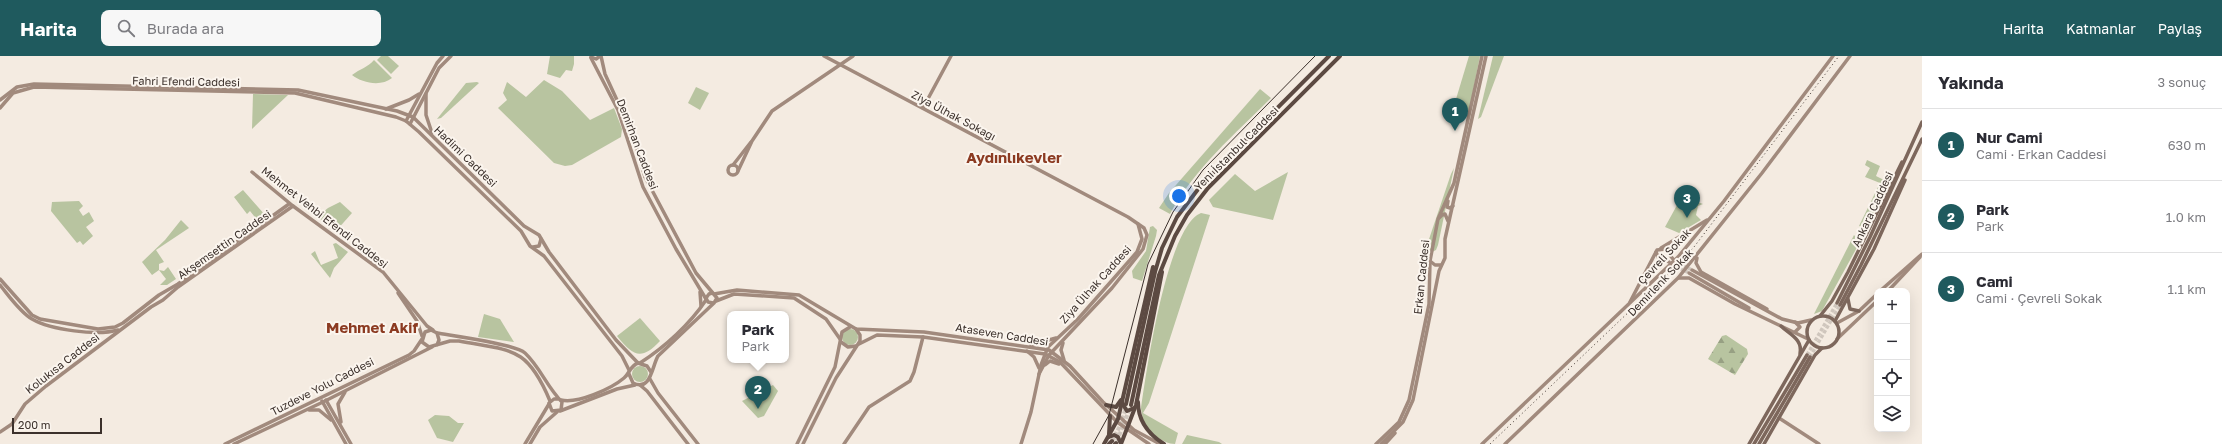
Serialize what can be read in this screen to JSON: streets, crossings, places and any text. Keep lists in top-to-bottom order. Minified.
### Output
{"streets":{"highway":["Yeni İstanbul Caddesi"],"main road":["Fahri Efendi Caddesi","Ziya Ülhak Sokağı","Demirhan Caddesi","Hadimi Caddesi","Ankara Caddesi","Mehmet Vehbi Efendi Caddesi","Akşemsettin Caddesi","Çevreli Sokak","Erkan Caddesi","Demirlenk Sokak","Ziya Ülhak Caddesi","Ataseven Caddesi","Kolukısa Caddesi","Tuzdeve Yolu Caddesi"]},"crossings":[["Fahri Efendi Caddesi","Hadimi Caddesi"],["Ziya Ülhak Sokağı","Ziya Ülhak Caddesi"],["Mehmet Vehbi Efendi Caddesi","Akşemsettin Caddesi"],["Mehmet Vehbi Efendi Caddesi","Tuzdeve Yolu Caddesi"],["Akşemsettin Caddesi","Kolukısa Caddesi"],["Ziya Ülhak Caddesi","Ataseven Caddesi"]],"districts":["Aydınlıkevler","Mehmet Akif"],"scale_bar":"200 m","page":{"header":"Harita","search":"Burada ara","nav":["Harita","Katmanlar","Paylaş"],"heading":["Yakında","3 sonuç"],"pins":["1","3","2"],"list":[{"mark":"1","name":"Nur Cami","note":"Cami · Erkan Caddesi","value":"630 m"},{"mark":"2","name":"Park","note":"Park","value":"1.0 km"},{"mark":"3","name":"Cami","note":"Cami · Çevreli Sokak","value":"1.1 km"}],"map_buttons":["+","−"],"popup":["Park","Park"],"scale":"200 m"}}
